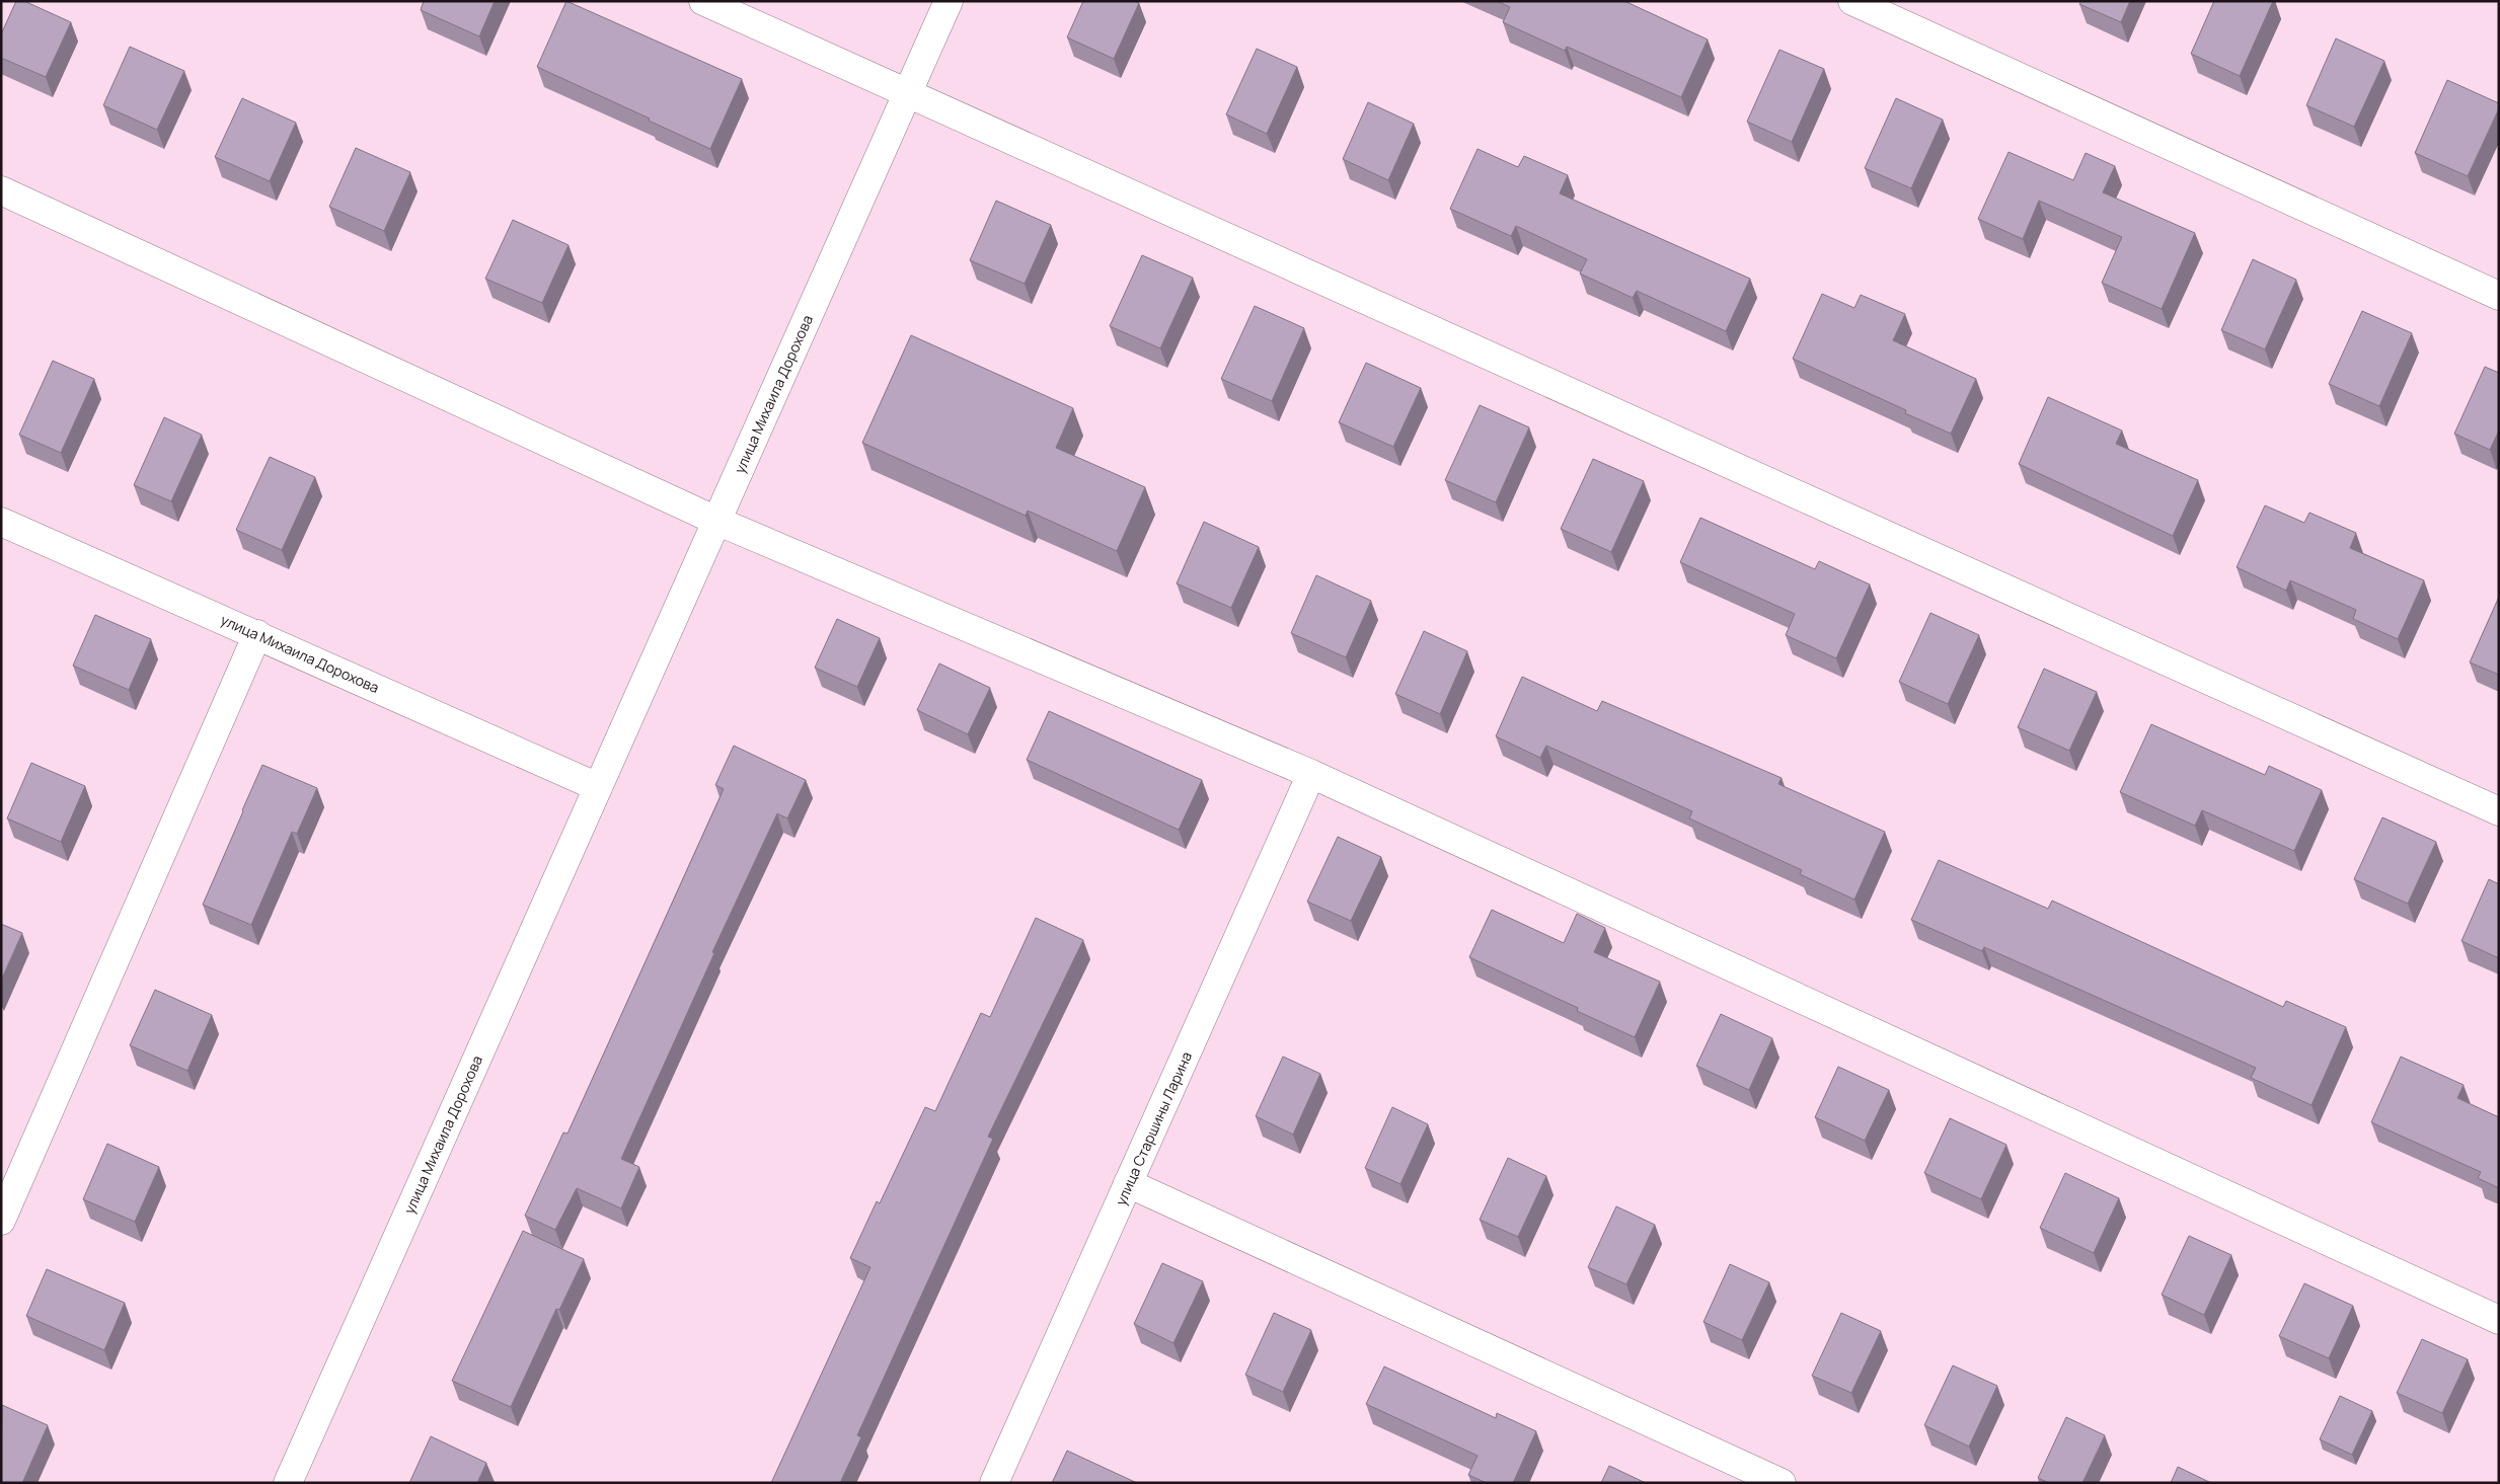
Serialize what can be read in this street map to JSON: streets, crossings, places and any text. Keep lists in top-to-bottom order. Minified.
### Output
{"streets":{"street":["улица Михаила Дорохова","улица Старшины Ларина"]}}
